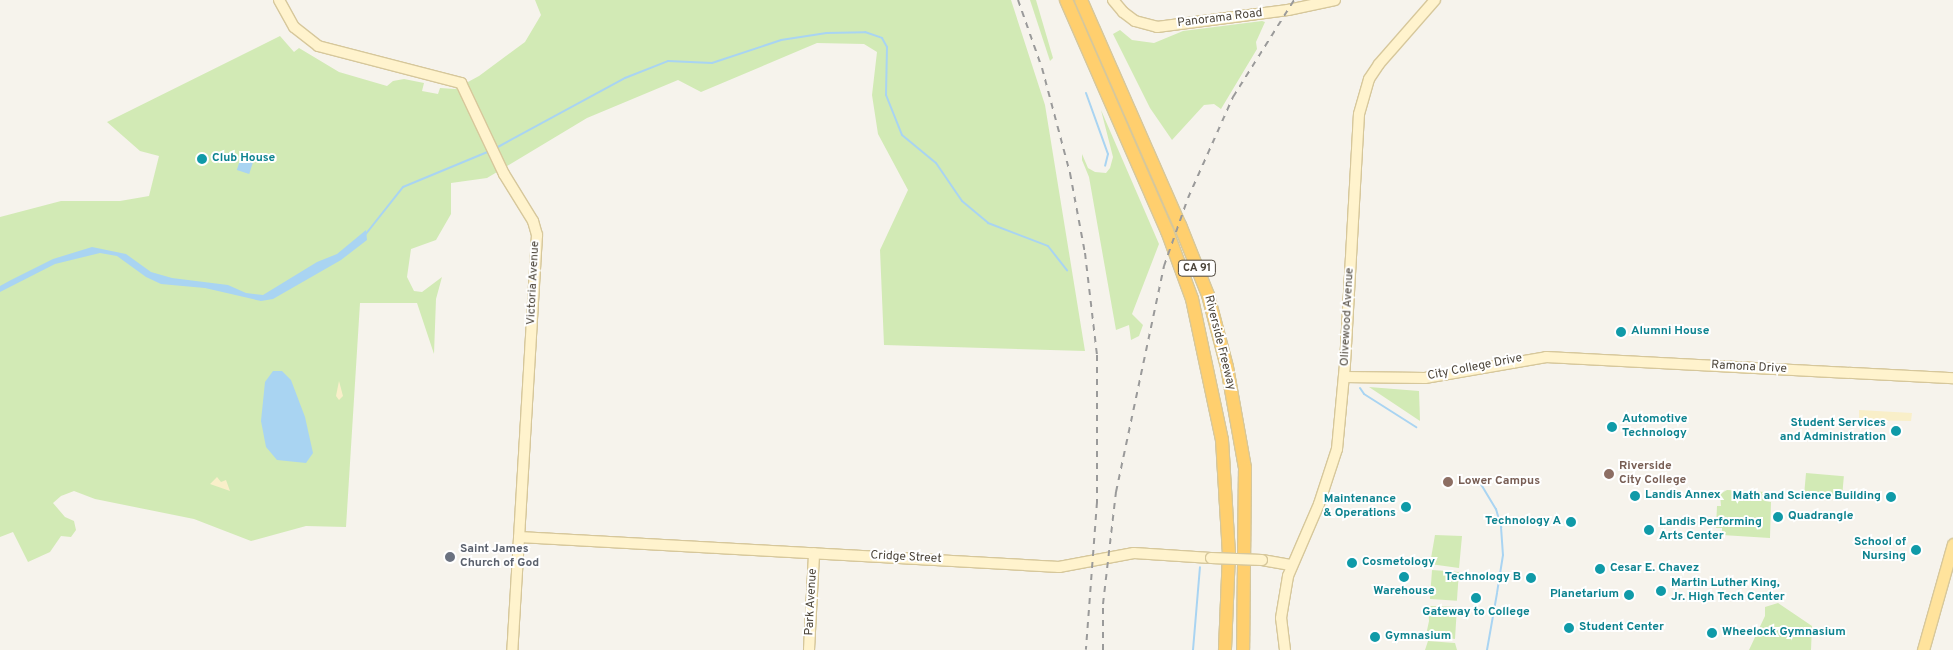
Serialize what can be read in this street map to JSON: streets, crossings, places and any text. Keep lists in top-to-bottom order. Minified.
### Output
{"streets":{"highway":["CA 91","Riverside Freeway"],"street":["Panorama Road","Victoria Avenue","Olivewood Avenue","City College Drive","Ramona Drive","Cridge Street","Park Avenue"]},"crossings":[["Victoria Avenue","Cridge Street"],["Olivewood Avenue","City College Drive"],["Olivewood Avenue","Cridge Street"],["City College Drive","Ramona Drive"],["Cridge Street","Park Avenue"]],"places":["Club House","Alumni House","Automotive Technology","Student Services and Administration","Riverside City College","Lower Campus","Landis Annex","Math and Science Building","Maintenance & Operations","Quadrangle","Technology A","Landis Performing Arts Center","School of Nursing","Saint James Church of God","Cosmetology","Cesar E. Chavez","Warehouse","Technology B","Martin Luther King, Jr. High Tech Center","Planetarium","Gateway to College","Student Center","Wheelock Gymnasium","Gymnasium"]}
